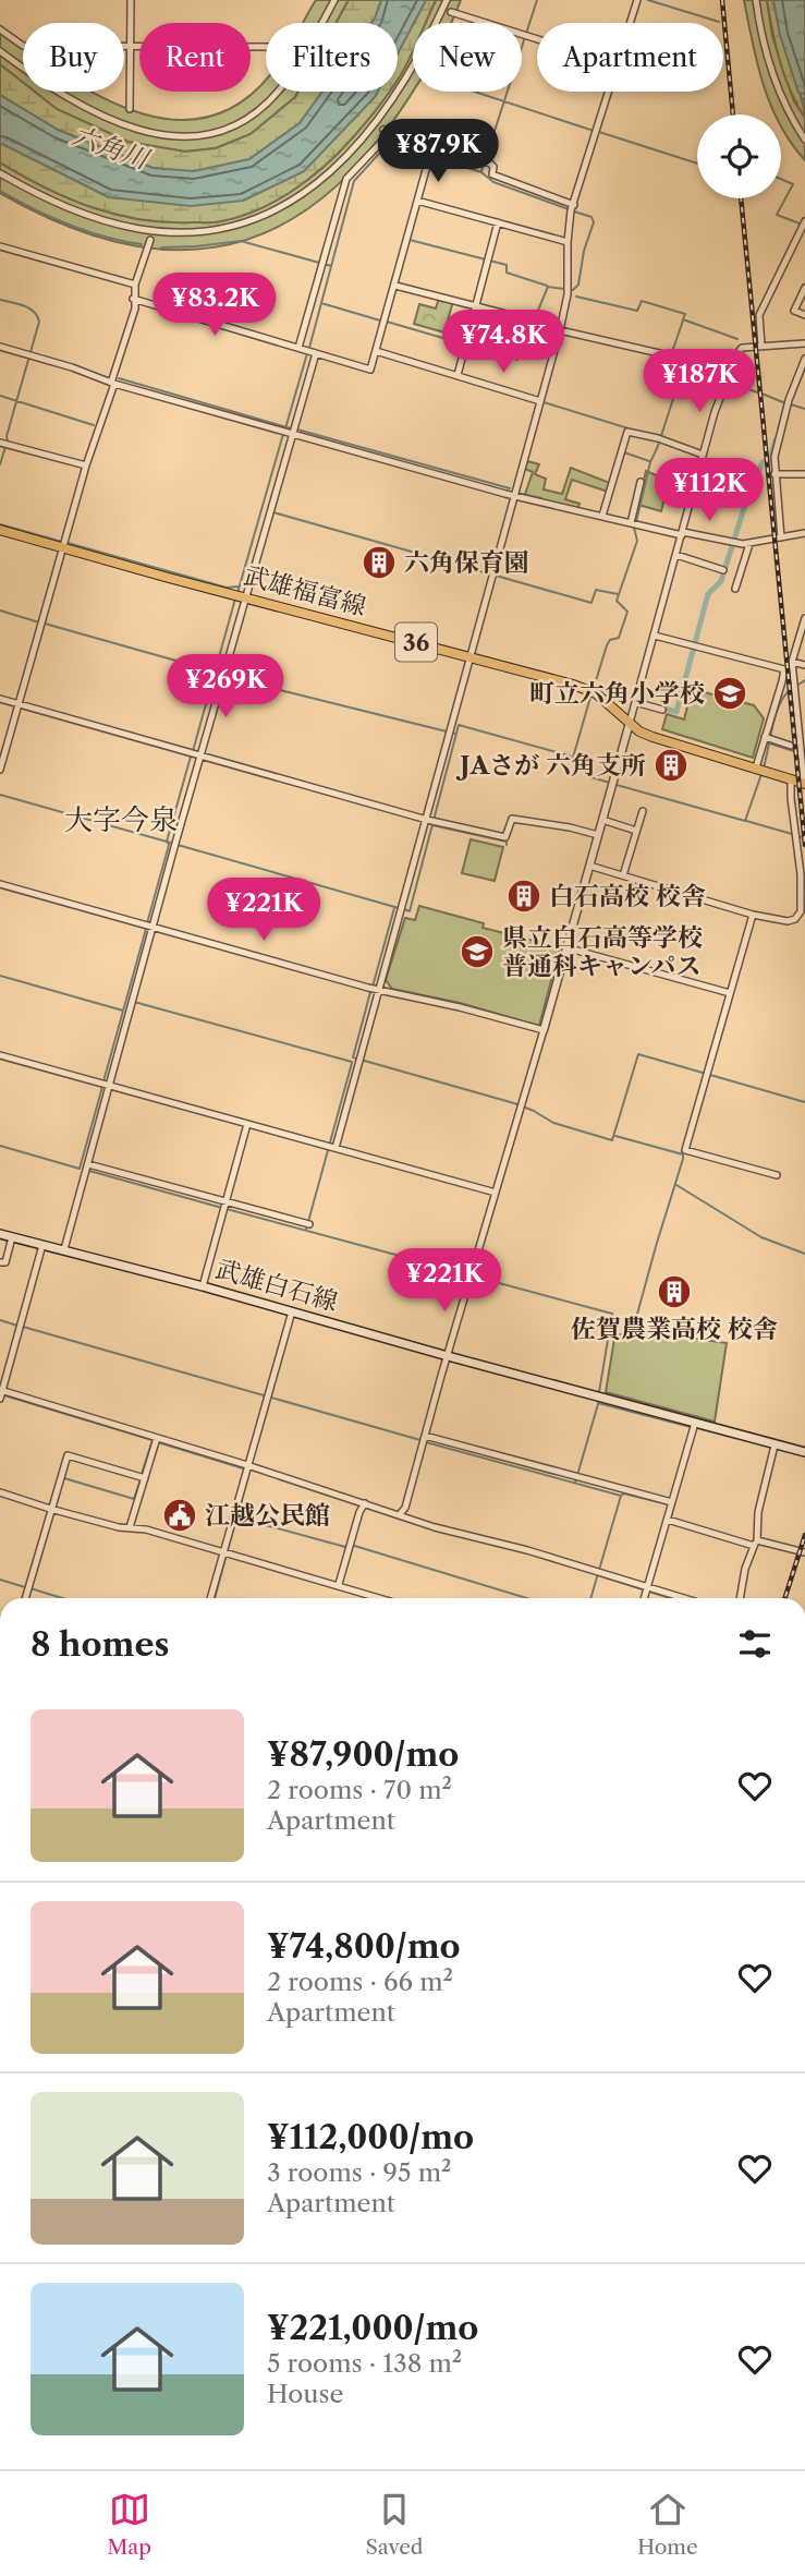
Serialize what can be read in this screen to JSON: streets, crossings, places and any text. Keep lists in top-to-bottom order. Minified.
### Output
{"streets":{"main road":["武雄福富線","36","武雄白石線"]},"districts":["大字今泉"],"water":["六角川"],"places":{"building":["六角保育園","JAさが 六角支所","白石高校 校舎","佐賀農業高校 校舎"],"school or university":["町立六角小学校","県立白石高等学校 普通科キャンパス"],"public building":["江越公民館"]},"page":{"chip":["Buy","Rent","Filters","New","Apartment"],"price":["¥87.9K","¥83.2K","¥74.8K","¥187K","¥112K","¥269K","¥221K","¥221K"],"heading":"8 homes","list":[{"name":"¥87,900/mo","note":"2 rooms · 70 m² · Apartment"},{"name":"¥74,800/mo","note":"2 rooms · 66 m² · Apartment"},{"name":"¥112,000/mo","note":"3 rooms · 95 m² · Apartment"},{"name":"¥221,000/mo","note":"5 rooms · 138 m² · House"}],"tabs":["Map","Saved","Home"]}}
